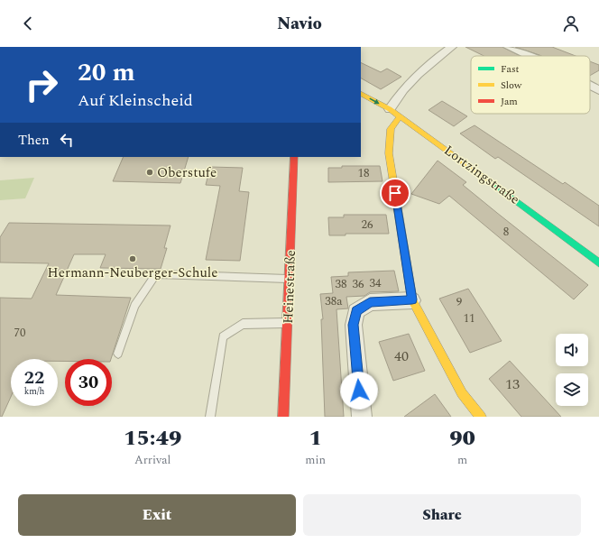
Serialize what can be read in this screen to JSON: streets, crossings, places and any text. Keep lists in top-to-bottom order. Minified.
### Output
{"streets":{"street":["Lortzingstraße","Heinestraße"]},"places":["Oberstufe","Hermann-Neuberger-Schule"],"house_numbers":["18","26","8","34","38","36","38a","9","11","70","40","13"],"legend":["Fast","Slow","Jam"],"page":{"header":"Navio","turn":["20 m","Auf Kleinscheid"],"then":"Then","speed":"22 km/h","limit":"30","eta":["15:49","Arrival","1","min","90","m"],"buttons":["Exit","Share"]}}
